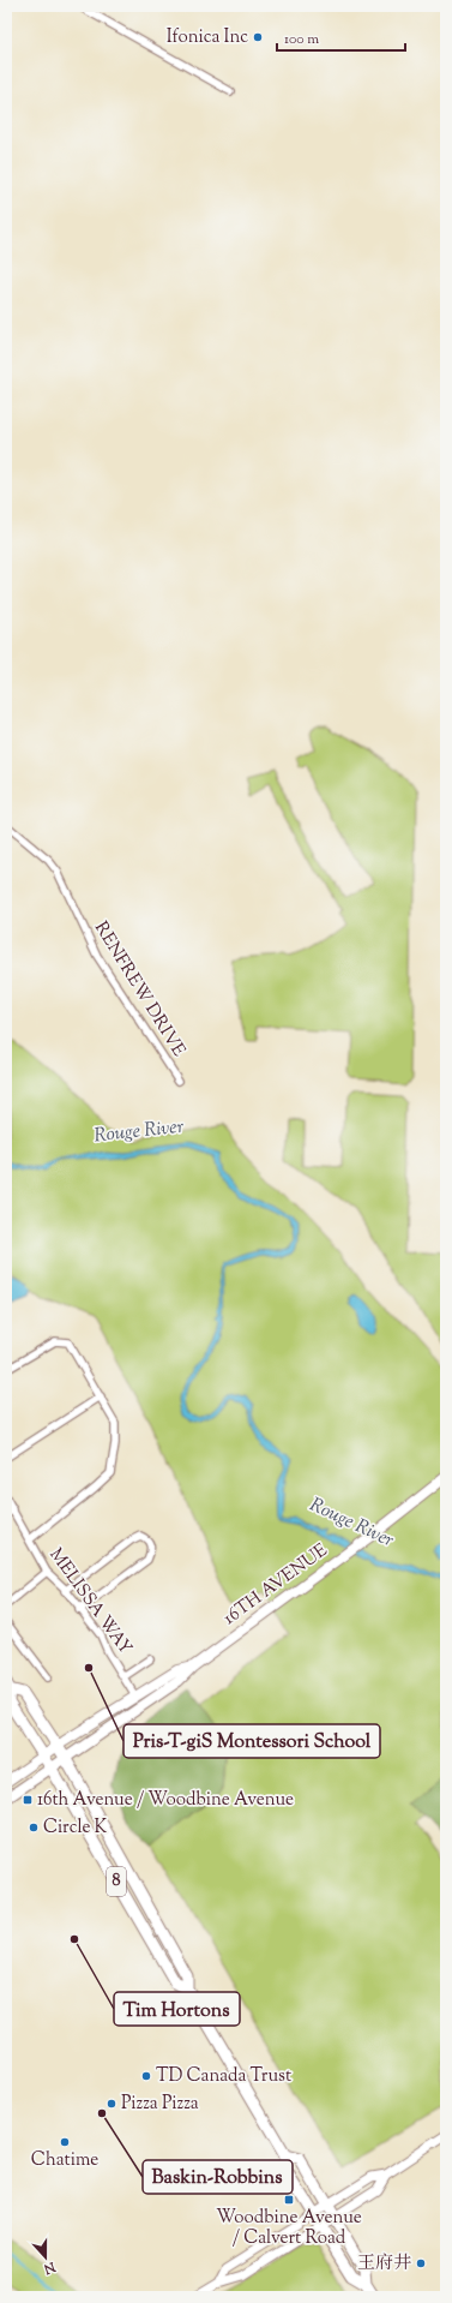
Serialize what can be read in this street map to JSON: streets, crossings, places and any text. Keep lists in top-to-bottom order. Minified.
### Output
{"streets":{"main road":["16TH AVENUE","8"],"street":["RENFREW DRIVE","MELISSA WAY"]},"crossings":[["16TH AVENUE","MELISSA WAY"],["16TH AVENUE","8"]],"water":["Rouge River"],"places":{"other":["Ifonica Inc","Pris-T-giS Montessori School","Circle K","Tim Hortons","TD Canada Trust","Pizza Pizza","Baskin-Robbins","Chatime","王府井"],"transit":["16th Avenue / Woodbine Avenue","Woodbine Avenue / Calvert Road"]},"scale_bar":"100 m","north":"bottom"}
